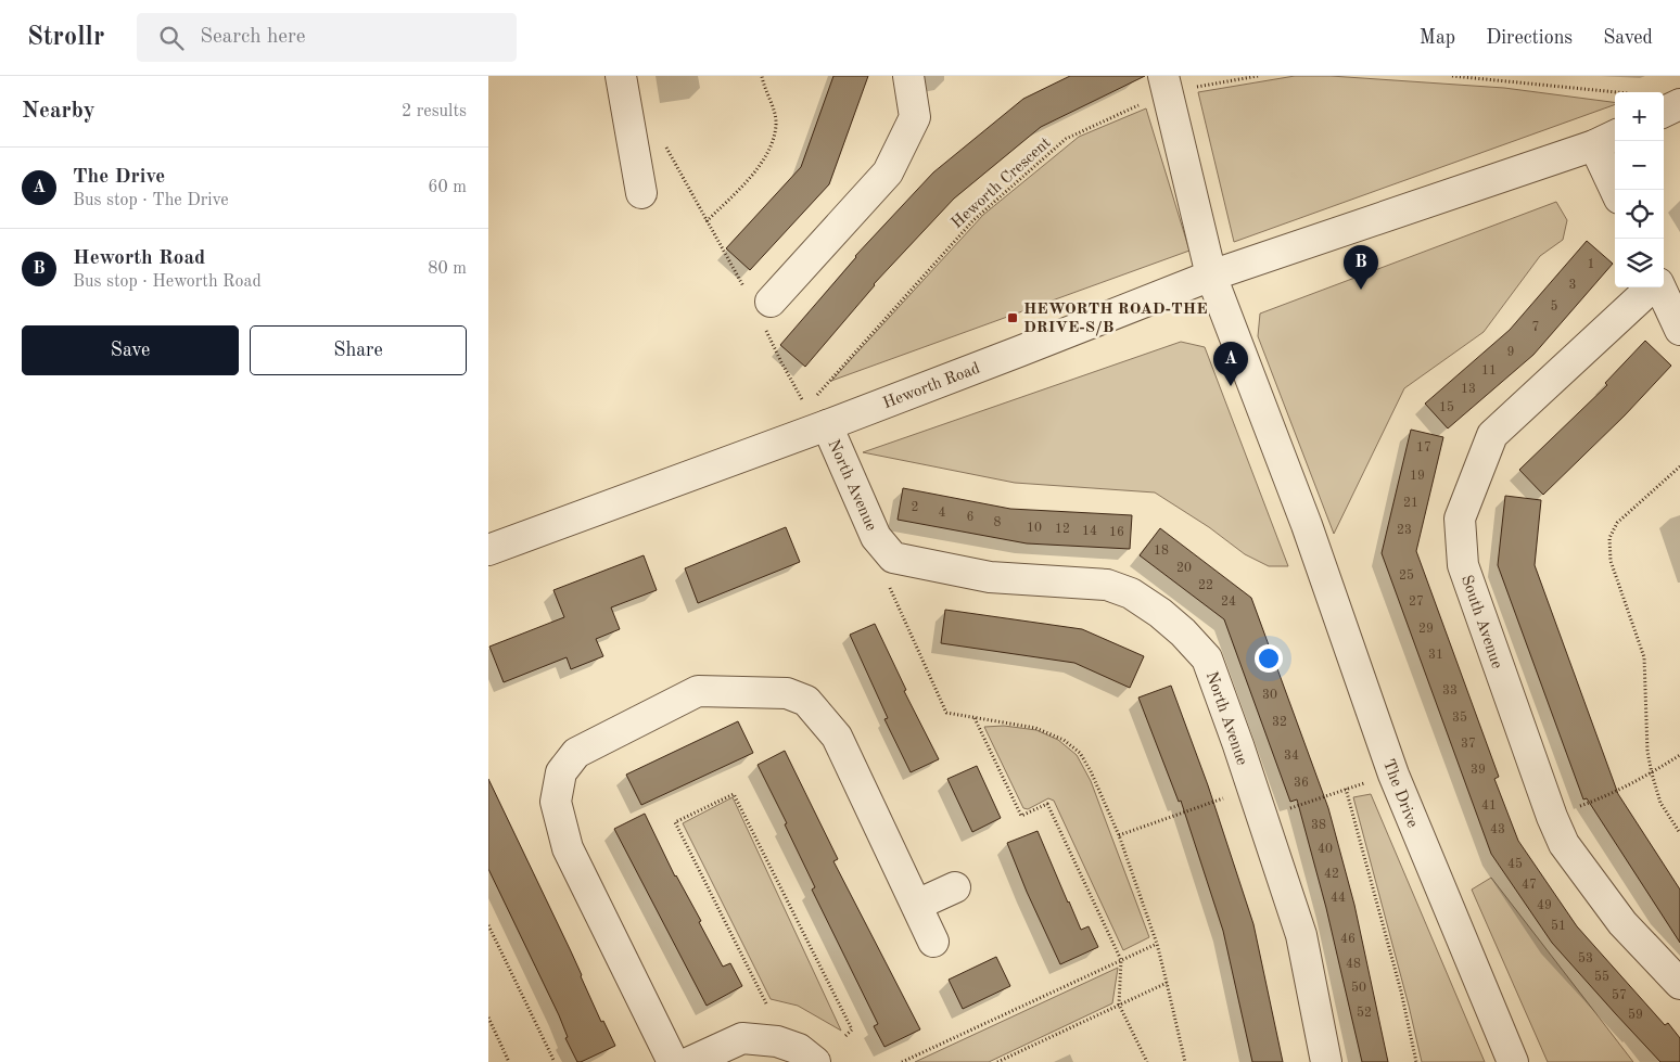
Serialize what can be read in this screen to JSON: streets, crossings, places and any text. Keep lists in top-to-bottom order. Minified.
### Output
{"streets":{"street":["Heworth Road","North Avenue","South Avenue","The Drive"],"path":["Heworth Crescent"]},"crossings":[["Heworth Crescent","Heworth Road"],["Heworth Crescent","North Avenue"],["Heworth Crescent","The Drive"],["Heworth Road","North Avenue"],["Heworth Road","The Drive"]],"places":{"transit":["HEWORTH ROAD-THE DRIVE-S/B"]},"house_numbers":["1","3","5","7","9","11","13","15","17","19","21","2","4","6","8","10","12","23","14","16","18","20","25","22","24","27","29","31","33","30","35","32","37","34","39","36","41","38","43","40","45","42","47","44","49","51","46","53","48","55","50","57","52","59"],"page":{"header":"Strollr","search":"Search here","nav":["Map","Directions","Saved"],"heading":["Nearby","2 results"],"map_buttons":["+","−"],"list":[{"mark":"A","name":"The Drive","note":"Bus stop · The Drive","value":"60 m"},{"mark":"B","name":"Heworth Road","note":"Bus stop · Heworth Road","value":"80 m"}],"pins":["B","A"],"buttons":["Save","Share"]}}
